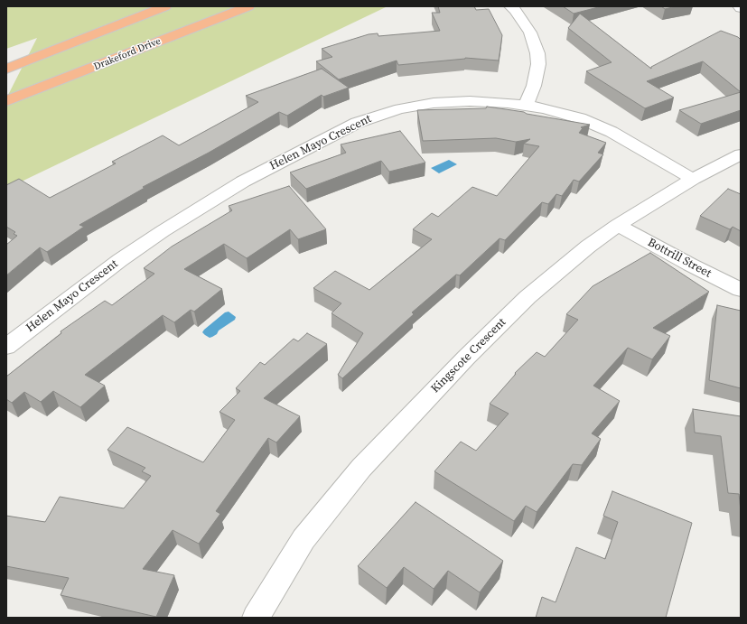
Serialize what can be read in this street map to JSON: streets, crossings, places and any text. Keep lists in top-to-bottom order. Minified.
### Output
{"streets":{"highway":["Drakeford Drive"],"street":["Helen Mayo Crescent","Bottrill Street","Kingscote Crescent"]},"crossings":[["Helen Mayo Crescent","Kingscote Crescent"],["Bottrill Street","Kingscote Crescent"]]}
